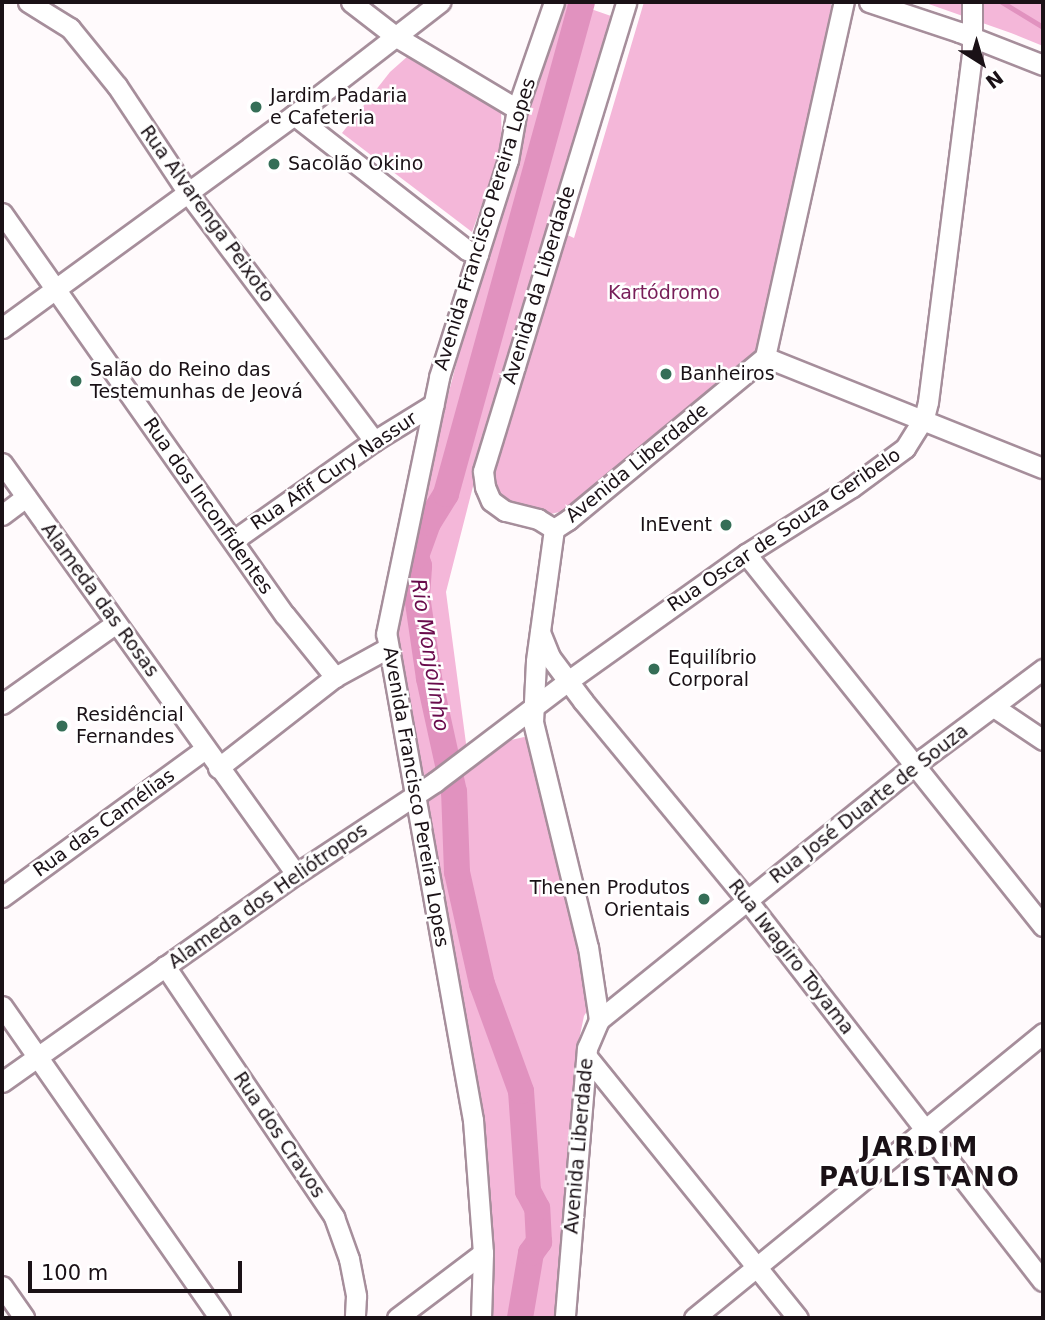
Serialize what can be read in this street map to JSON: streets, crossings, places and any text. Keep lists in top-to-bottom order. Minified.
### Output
{"streets":{"street":["Rua Alvarenga Peixoto","Avenida Francisco Pereira Lopes","Avenida da Liberdade","Avenida Liberdade","Rua Afif Cury Nassur","Rua dos Inconfidentes","Rua Oscar de Souza Geribelo","Alameda das Rosas","Rua José Duarte de Souza","Rua das Camélias","Alameda dos Heliótropos","Rua Iwagiro Toyama","Rua dos Cravos"]},"crossings":[["Rua Alvarenga Peixoto","Rua Afif Cury Nassur"],["Avenida Francisco Pereira Lopes","Rua Afif Cury Nassur"],["Avenida Francisco Pereira Lopes","Alameda dos Heliótropos"],["Avenida da Liberdade","Avenida Liberdade"],["Avenida Liberdade","Rua Oscar de Souza Geribelo"],["Avenida Liberdade","Rua José Duarte de Souza"],["Avenida Liberdade","Alameda dos Heliótropos"],["Avenida Liberdade","Rua Iwagiro Toyama"],["Rua Afif Cury Nassur","Rua dos Inconfidentes"],["Rua Oscar de Souza Geribelo","Alameda dos Heliótropos"],["Rua Oscar de Souza Geribelo","Rua Iwagiro Toyama"],["Alameda das Rosas","Rua das Camélias"],["Alameda das Rosas","Alameda dos Heliótropos"],["Rua José Duarte de Souza","Rua Iwagiro Toyama"],["Alameda dos Heliótropos","Rua dos Cravos"]],"districts":["JARDIM PAULISTANO"],"water":["Rio Monjolinho"],"parks":["Kartódromo"],"places":["Jardim Padaria e Cafeteria","Sacolão Okino","Banheiros","Salão do Reino das Testemunhas de Jeová","InEvent","Equilíbrio Corporal","Residêncial Fernandes","Thenen Produtos Orientais"],"scale_bar":"100 m","north":"bottom right"}
